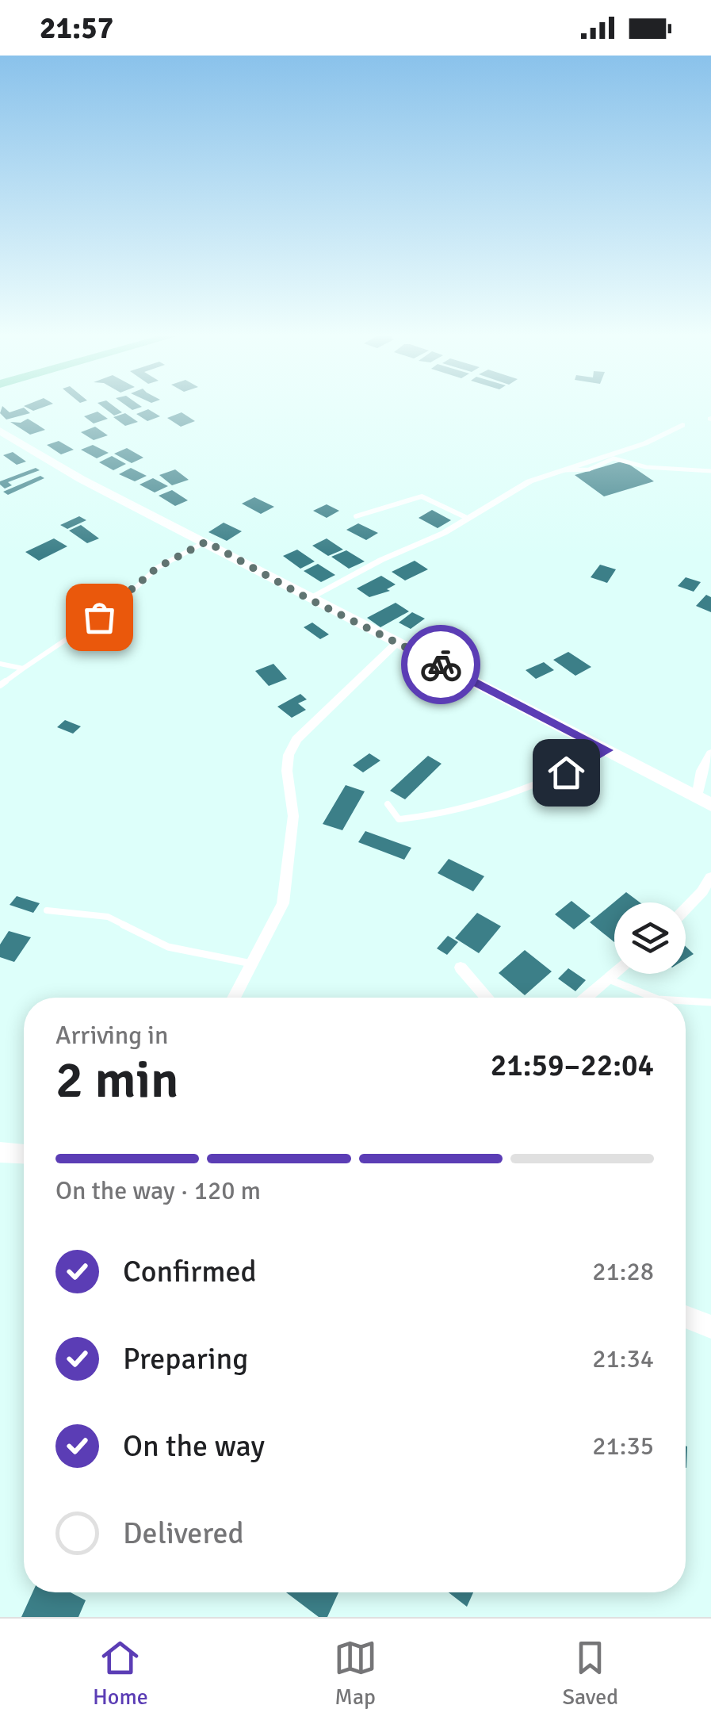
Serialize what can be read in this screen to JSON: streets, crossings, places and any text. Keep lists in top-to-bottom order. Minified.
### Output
{"page":{"status":"21:57","heading":["2 min","Arriving in","21:59–22:04"],"bar":"On the way · 120 m","list":[["Confirmed","21:28"],["Preparing","21:34"],["On the way","21:35"],"Delivered"],"tabs":["Home","Map","Saved"]}}
